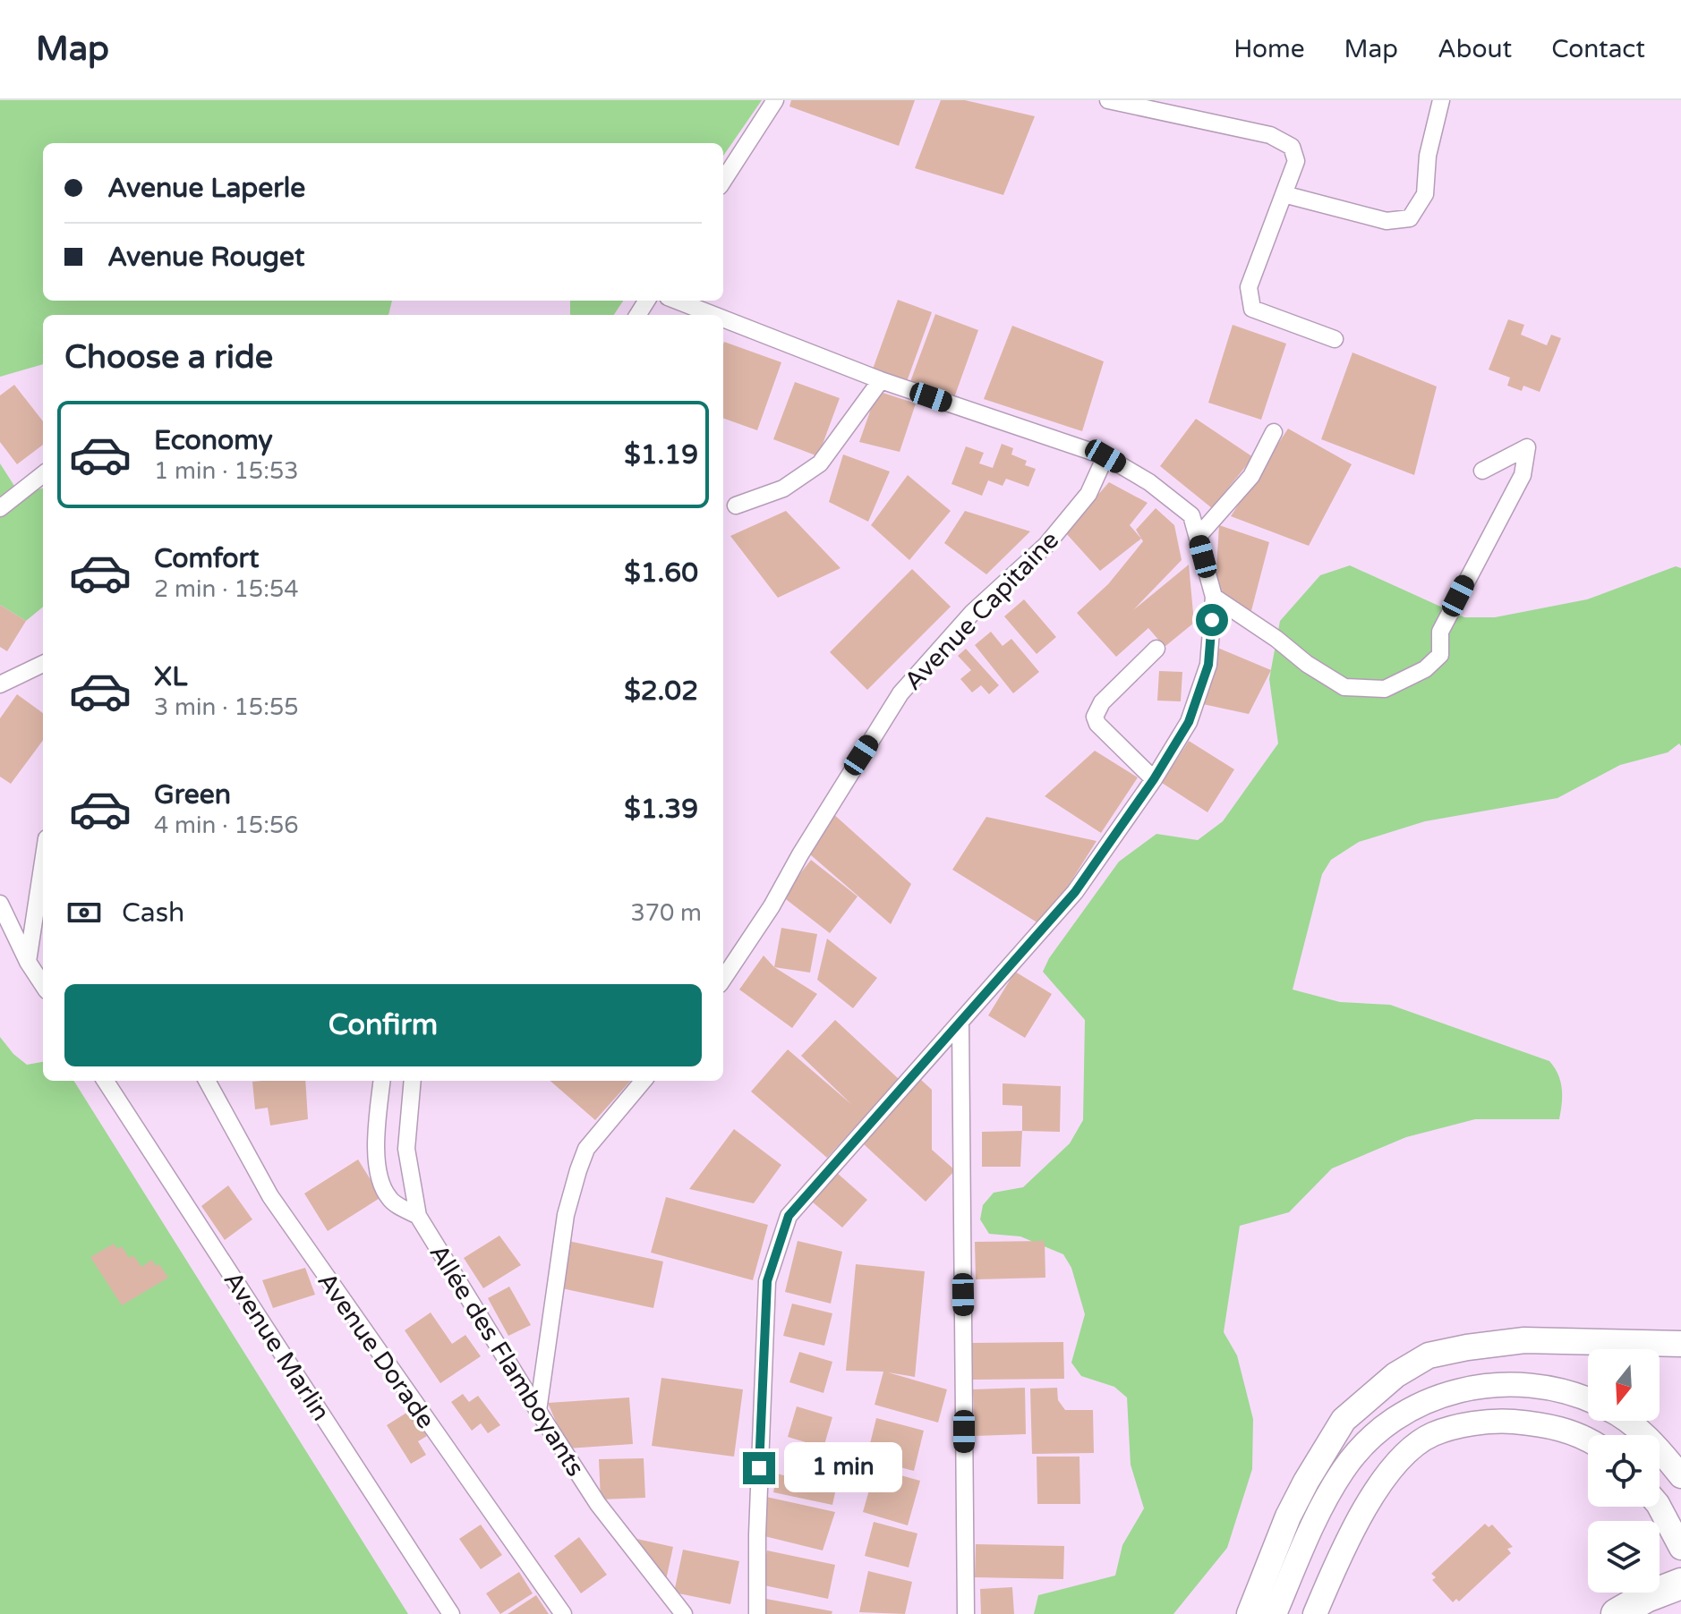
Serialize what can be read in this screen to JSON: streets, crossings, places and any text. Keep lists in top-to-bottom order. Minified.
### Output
{"streets":{"street":["Avenue Capitaine","Avenue Marlin","Avenue Dorade","Allée des Flamboyants"]},"north":"bottom","page":{"header":"Map","nav":["Home","Map","About","Contact"],"banner":["Avenue Laperle","Avenue Rouget"],"heading":"Choose a ride","list":[{"name":"Economy","note":"1 min · 15:53","value":"$1.19"},{"name":"Comfort","note":"2 min · 15:54","value":"$1.60"},{"name":"XL","note":"3 min · 15:55","value":"$2.02"},{"name":"Green","note":"4 min · 15:56","value":"$1.39"}],"pay":["Cash","370 m"],"buttons":"Confirm","bubble":"1 min"}}
